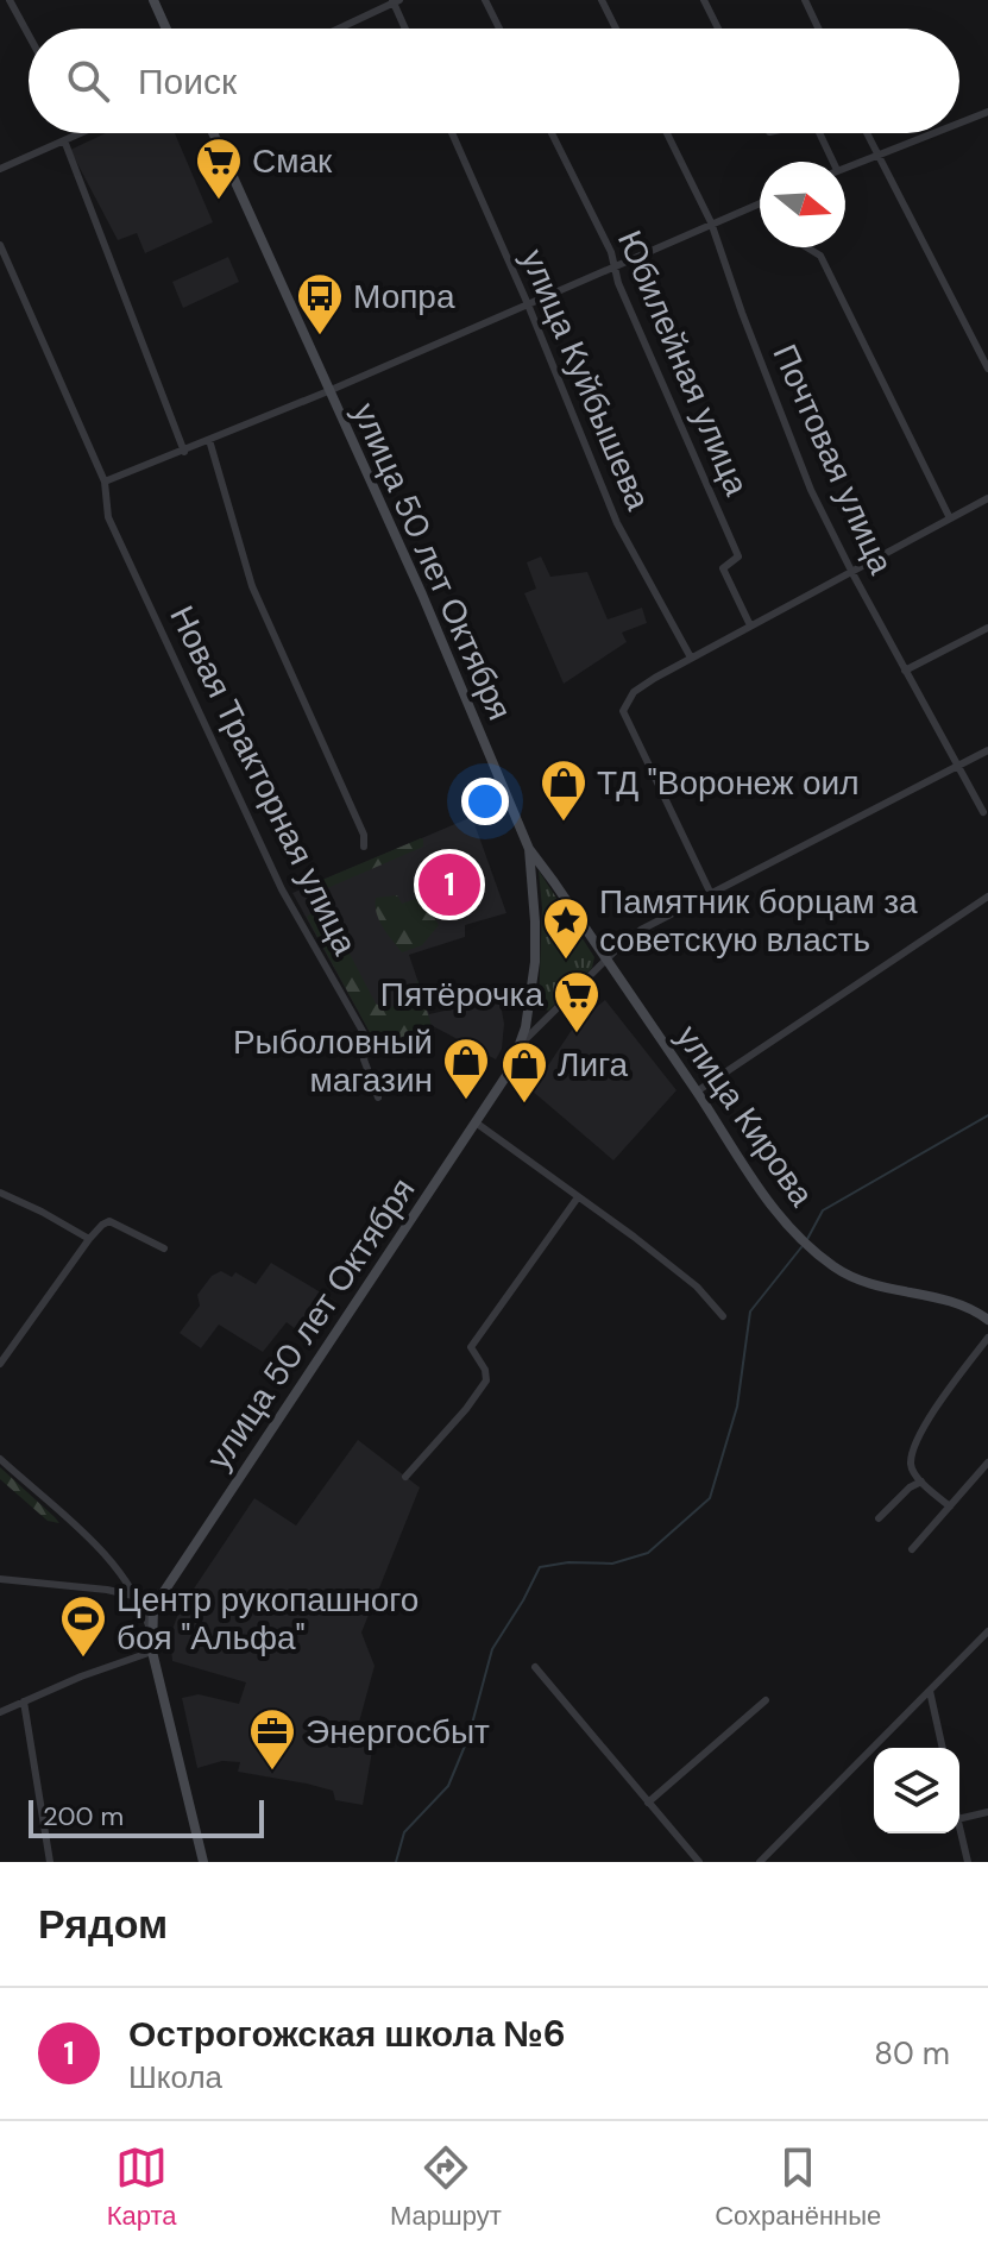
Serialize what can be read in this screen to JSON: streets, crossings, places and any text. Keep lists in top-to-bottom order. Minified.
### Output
{"streets":{"main road":["улица 50 лет Октября","улица Кирова"],"street":["Юбилейная улица","улица Куйбышева","Почтовая улица","Новая Тракторная улица"]},"crossings":[["Почтовая улица","улица 50 лет Октября"],["улица 50 лет Октября","улица Кирова"]],"places":{"supermarket":["Смак","Пятёрочка"],"bus stop":["Мопра"],"shop":["ТД \"Воронеж оил","Рыболовный магазин","Лига"],"place":["Памятник борцам за советскую власть"],"sports":["Центр рукопашного боя \"Альфа\""],"office":["Энергосбыт"]},"scale_bar":"200 m","north":"right","page":{"search":"Поиск","pins":"1","scale":"200 m","heading":"Рядом","list":[{"mark":"1","name":"Острогожская школа №6","note":"Школа","value":"80 m"}],"nav":["Карта","Маршрут","Сохранённые"]}}
